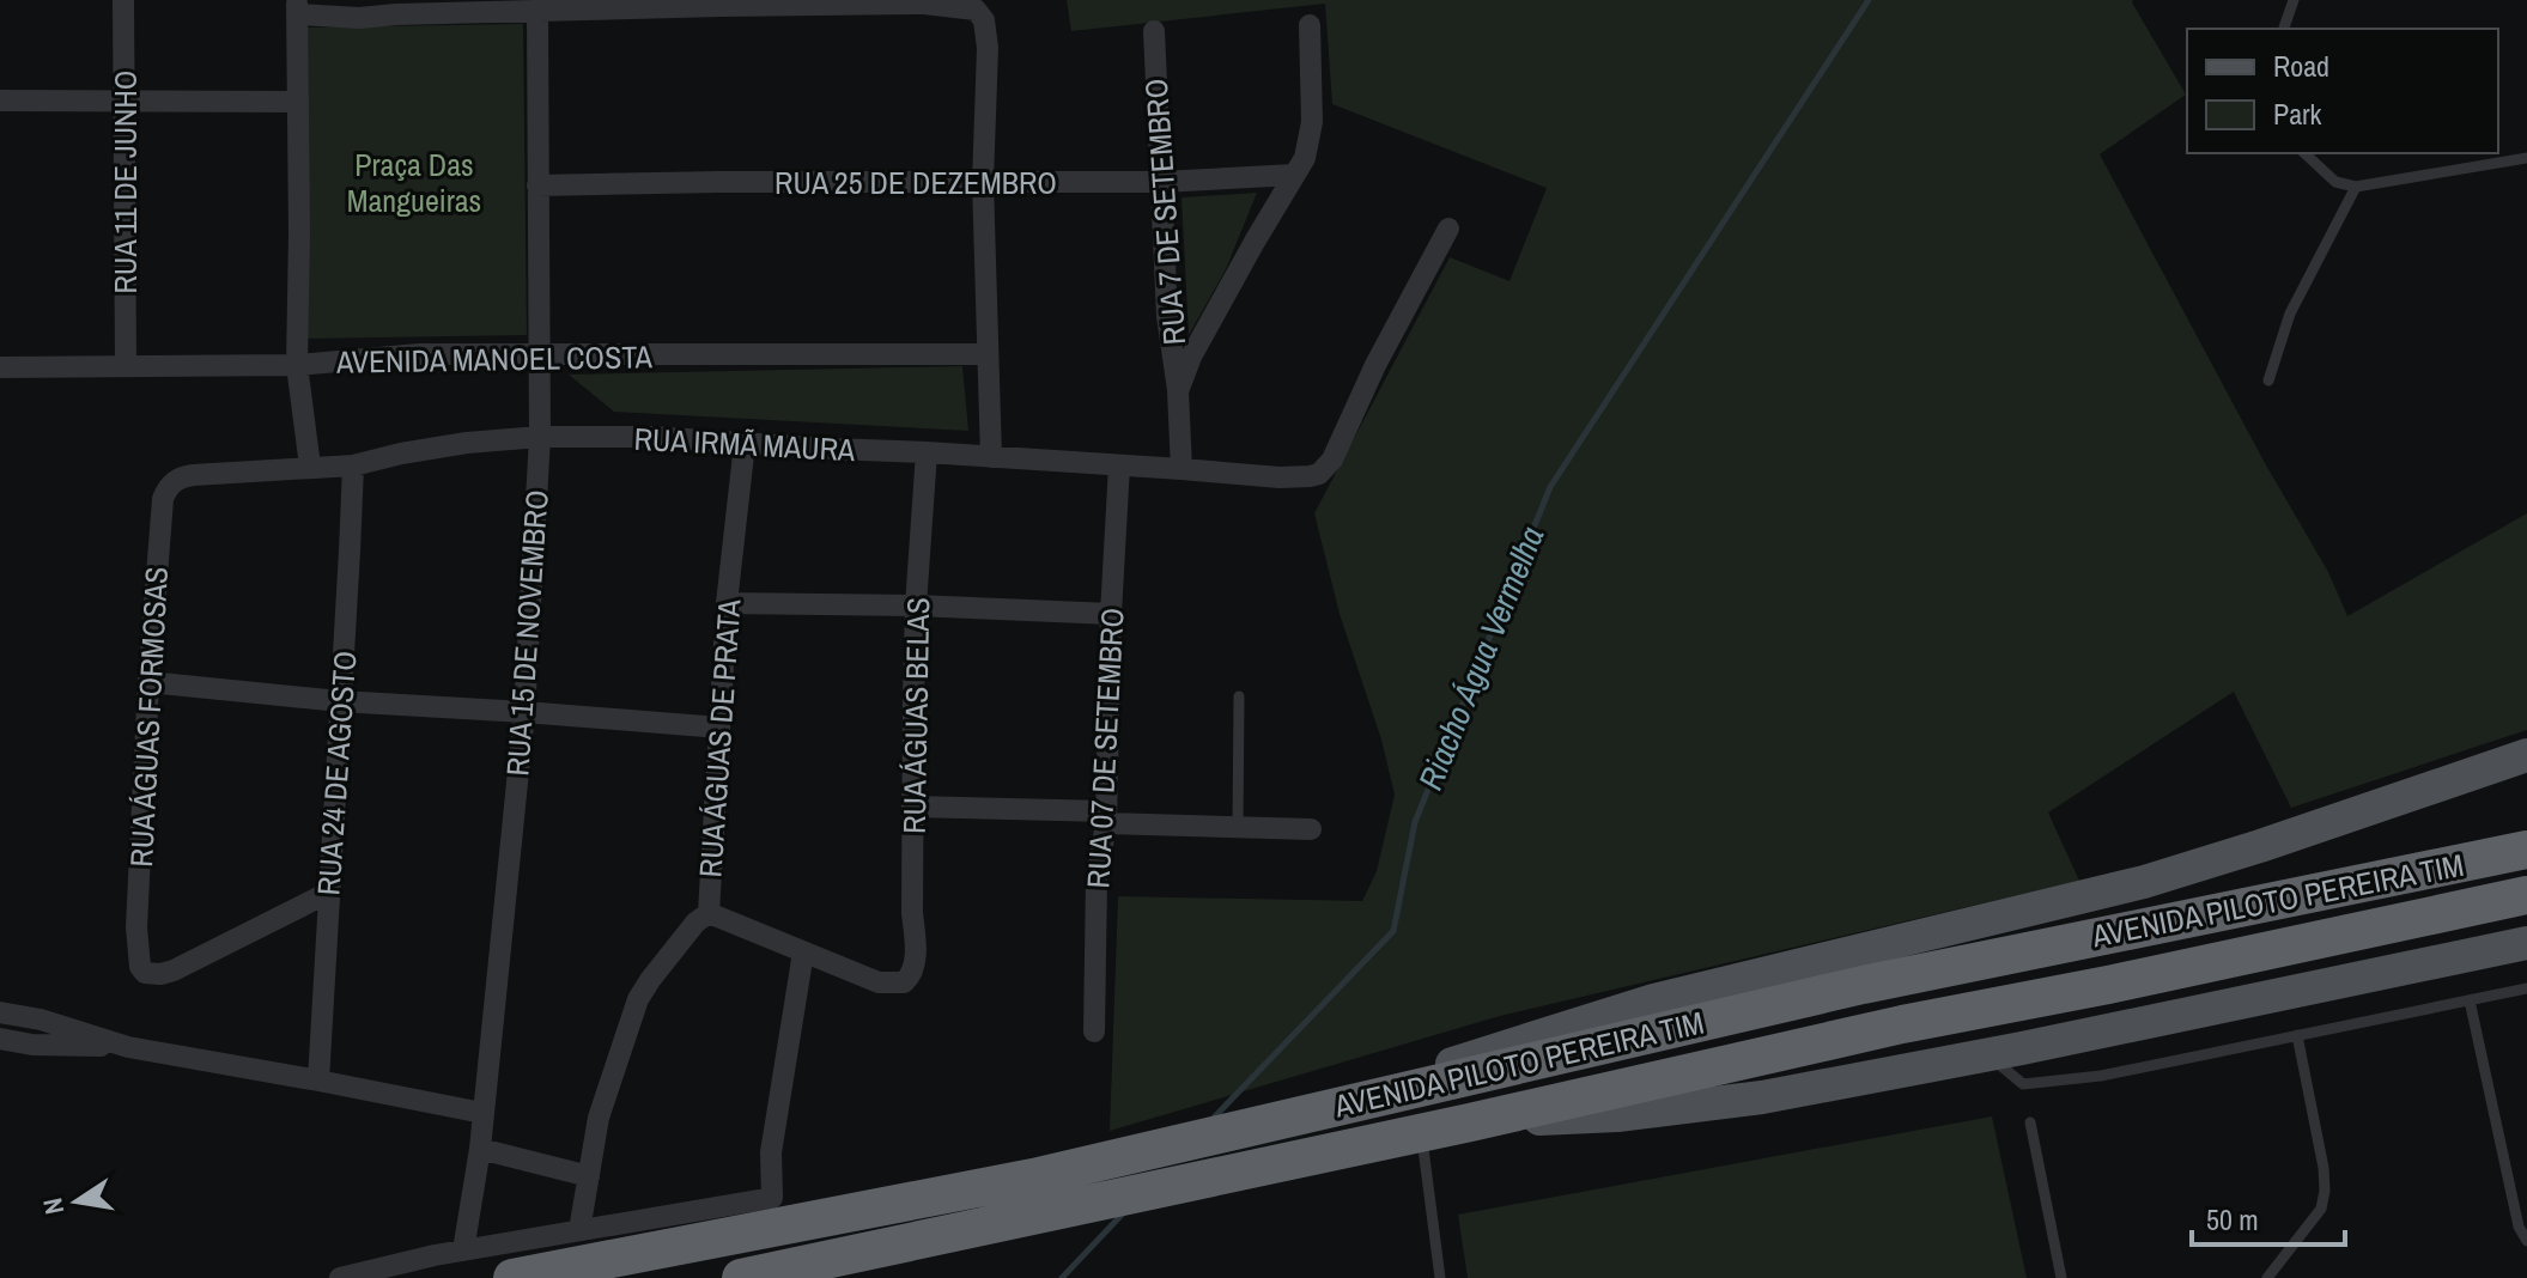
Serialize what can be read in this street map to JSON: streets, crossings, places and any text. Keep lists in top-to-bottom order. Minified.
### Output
{"streets":{"highway":["AVENIDA PILOTO PEREIRA TIM"],"street":["RUA 11 DE JUNHO","RUA 25 DE DEZEMBRO","RUA 7 DE SETEMBRO","AVENIDA MANOEL COSTA","RUA IRMÃ MAURA","RUA 15 DE NOVEMBRO","RUA ÁGUAS BELAS","RUA ÁGUAS FORMOSAS","RUA ÁGUAS DE PRATA","RUA 07 DE SETEMBRO","RUA 24 DE AGOSTO"]},"crossings":[["RUA 11 DE JUNHO","AVENIDA MANOEL COSTA"],["RUA 25 DE DEZEMBRO","RUA 7 DE SETEMBRO"],["RUA 25 DE DEZEMBRO","RUA 15 DE NOVEMBRO"],["RUA 7 DE SETEMBRO","RUA IRMÃ MAURA"],["AVENIDA MANOEL COSTA","RUA 15 DE NOVEMBRO"],["RUA IRMÃ MAURA","RUA 15 DE NOVEMBRO"],["RUA IRMÃ MAURA","RUA ÁGUAS BELAS"],["RUA IRMÃ MAURA","RUA ÁGUAS FORMOSAS"],["RUA IRMÃ MAURA","RUA ÁGUAS DE PRATA"],["RUA IRMÃ MAURA","RUA 07 DE SETEMBRO"],["RUA IRMÃ MAURA","RUA 24 DE AGOSTO"],["RUA ÁGUAS FORMOSAS","RUA 24 DE AGOSTO"]],"water":["Riacho Água Vermelha"],"parks":["Praça Das Mangueiras"],"legend":["Road","Park"],"scale_bar":"50 m","north":"left"}
